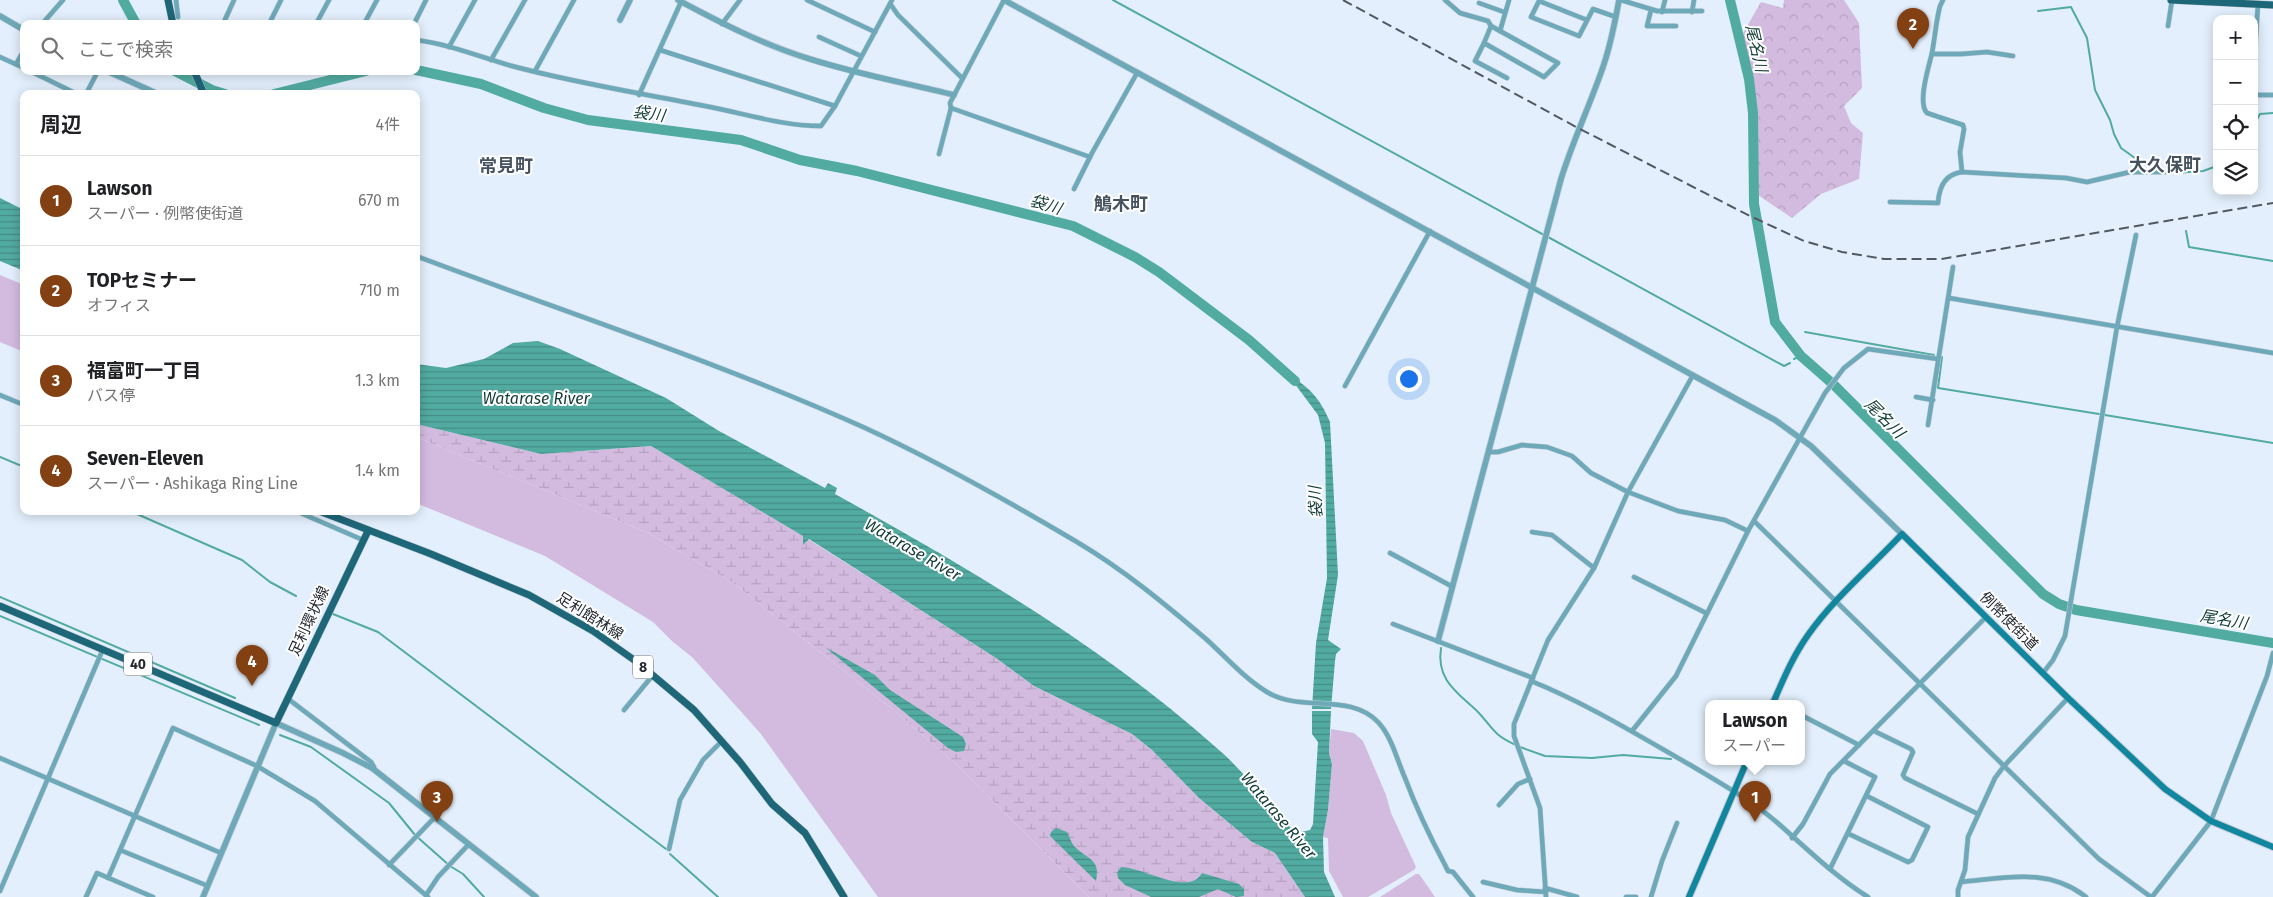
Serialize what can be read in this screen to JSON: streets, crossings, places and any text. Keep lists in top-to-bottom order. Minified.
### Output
{"streets":{"main road":["足利館林線","足利環状線","例幣使街道","40","8"]},"crossings":[["足利館林線","足利環状線"],["足利環状線","40"]],"districts":["大久保町","常見町","鵤木町"],"water":["尾名川","袋川","Watarase River"],"page":{"pins":["2","4","1","3"],"map_buttons":["+","−"],"search":"ここで検索","heading":["周辺","4件"],"list":[{"mark":"1","name":"Lawson","note":"スーパー · 例幣使街道","value":"670 m"},{"mark":"2","name":"TOPセミナー","note":"オフィス","value":"710 m"},{"mark":"3","name":"福富町一丁目","note":"バス停","value":"1.3 km"},{"mark":"4","name":"Seven-Eleven","note":"スーパー · Ashikaga Ring Line","value":"1.4 km"}],"popup":["Lawson","スーパー"]}}
